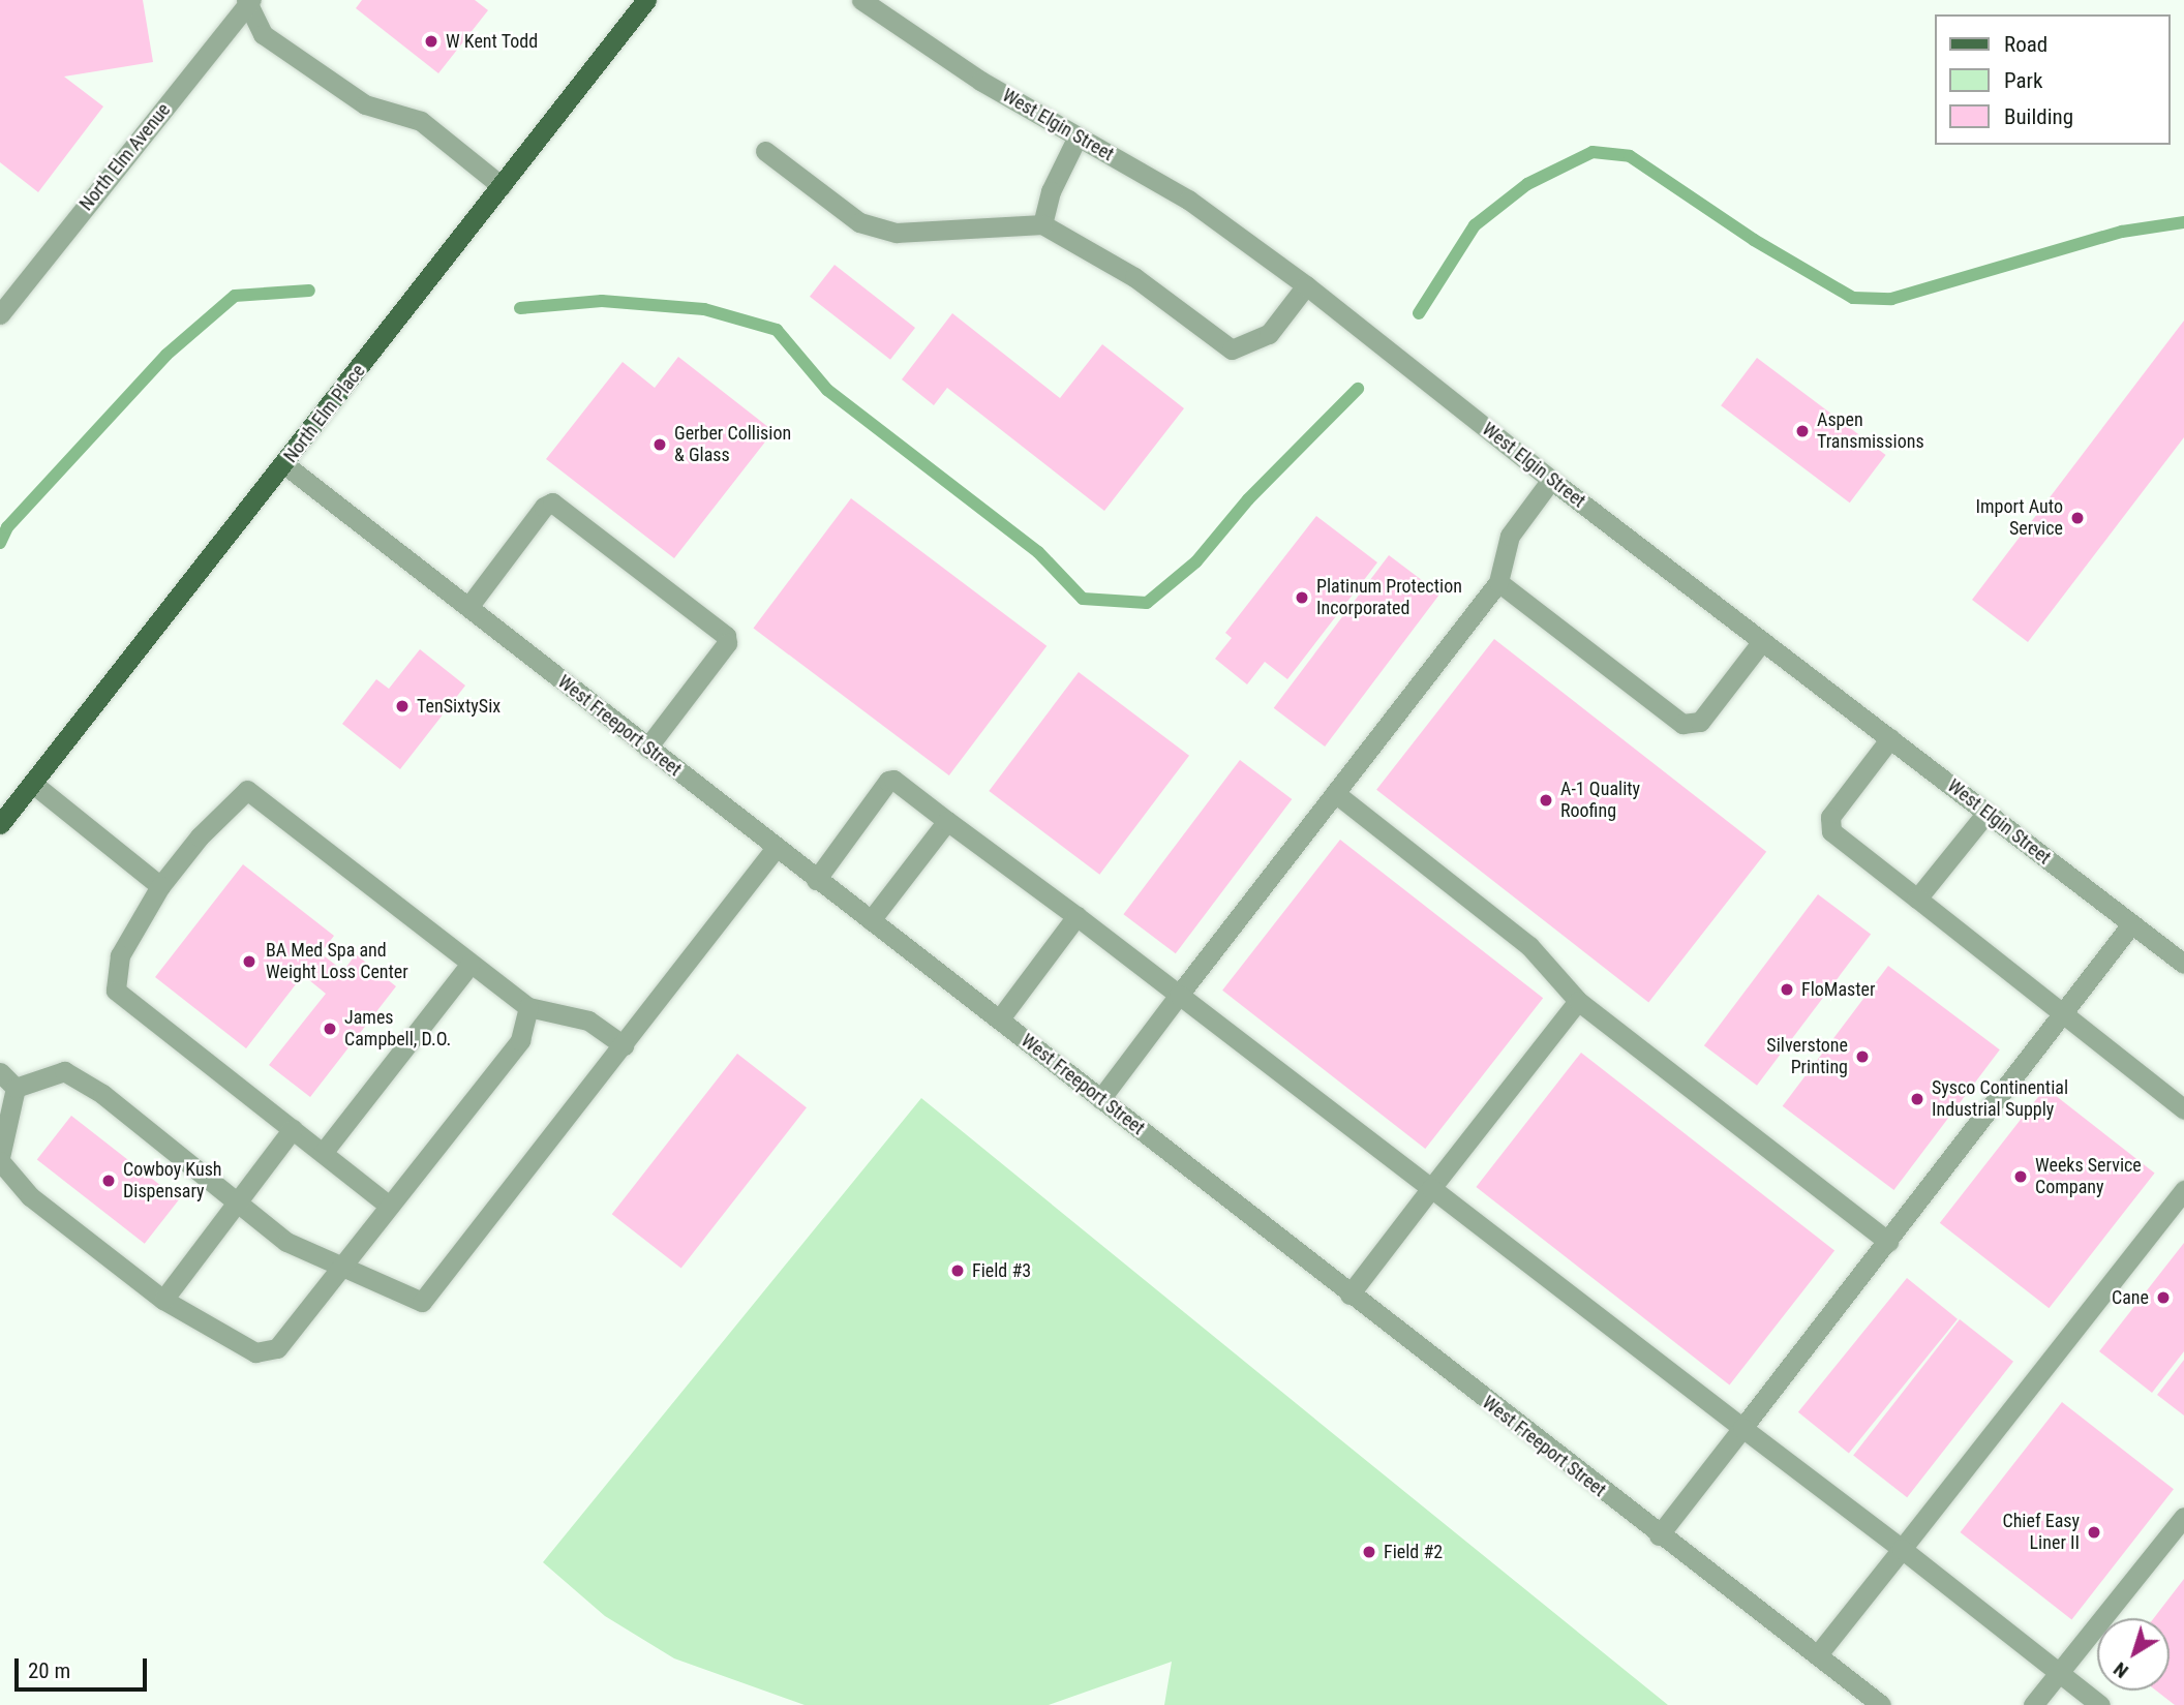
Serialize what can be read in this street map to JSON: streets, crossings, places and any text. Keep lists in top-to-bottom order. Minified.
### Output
{"streets":{"main road":["North Elm Place"],"street":["West Elgin Street","North Elm Avenue","West Freeport Street"]},"crossings":[["North Elm Place","West Freeport Street"]],"places":["W Kent Todd","Aspen Transmissions","Gerber Collision & Glass","Import Auto Service","Platinum Protection Incorporated","TenSixtySix","A-1 Quality Roofing","BA Med Spa and Weight Loss Center","FloMaster","James Campbell, D.O.","Silverstone Printing","Sysco Continential Industrial Supply","Weeks Service Company","Cowboy Kush Dispensary","Field #3","Cane","Chief Easy Liner II","Field #2"],"legend":["Road","Park","Building"],"scale_bar":"20 m","north":"bottom left"}
